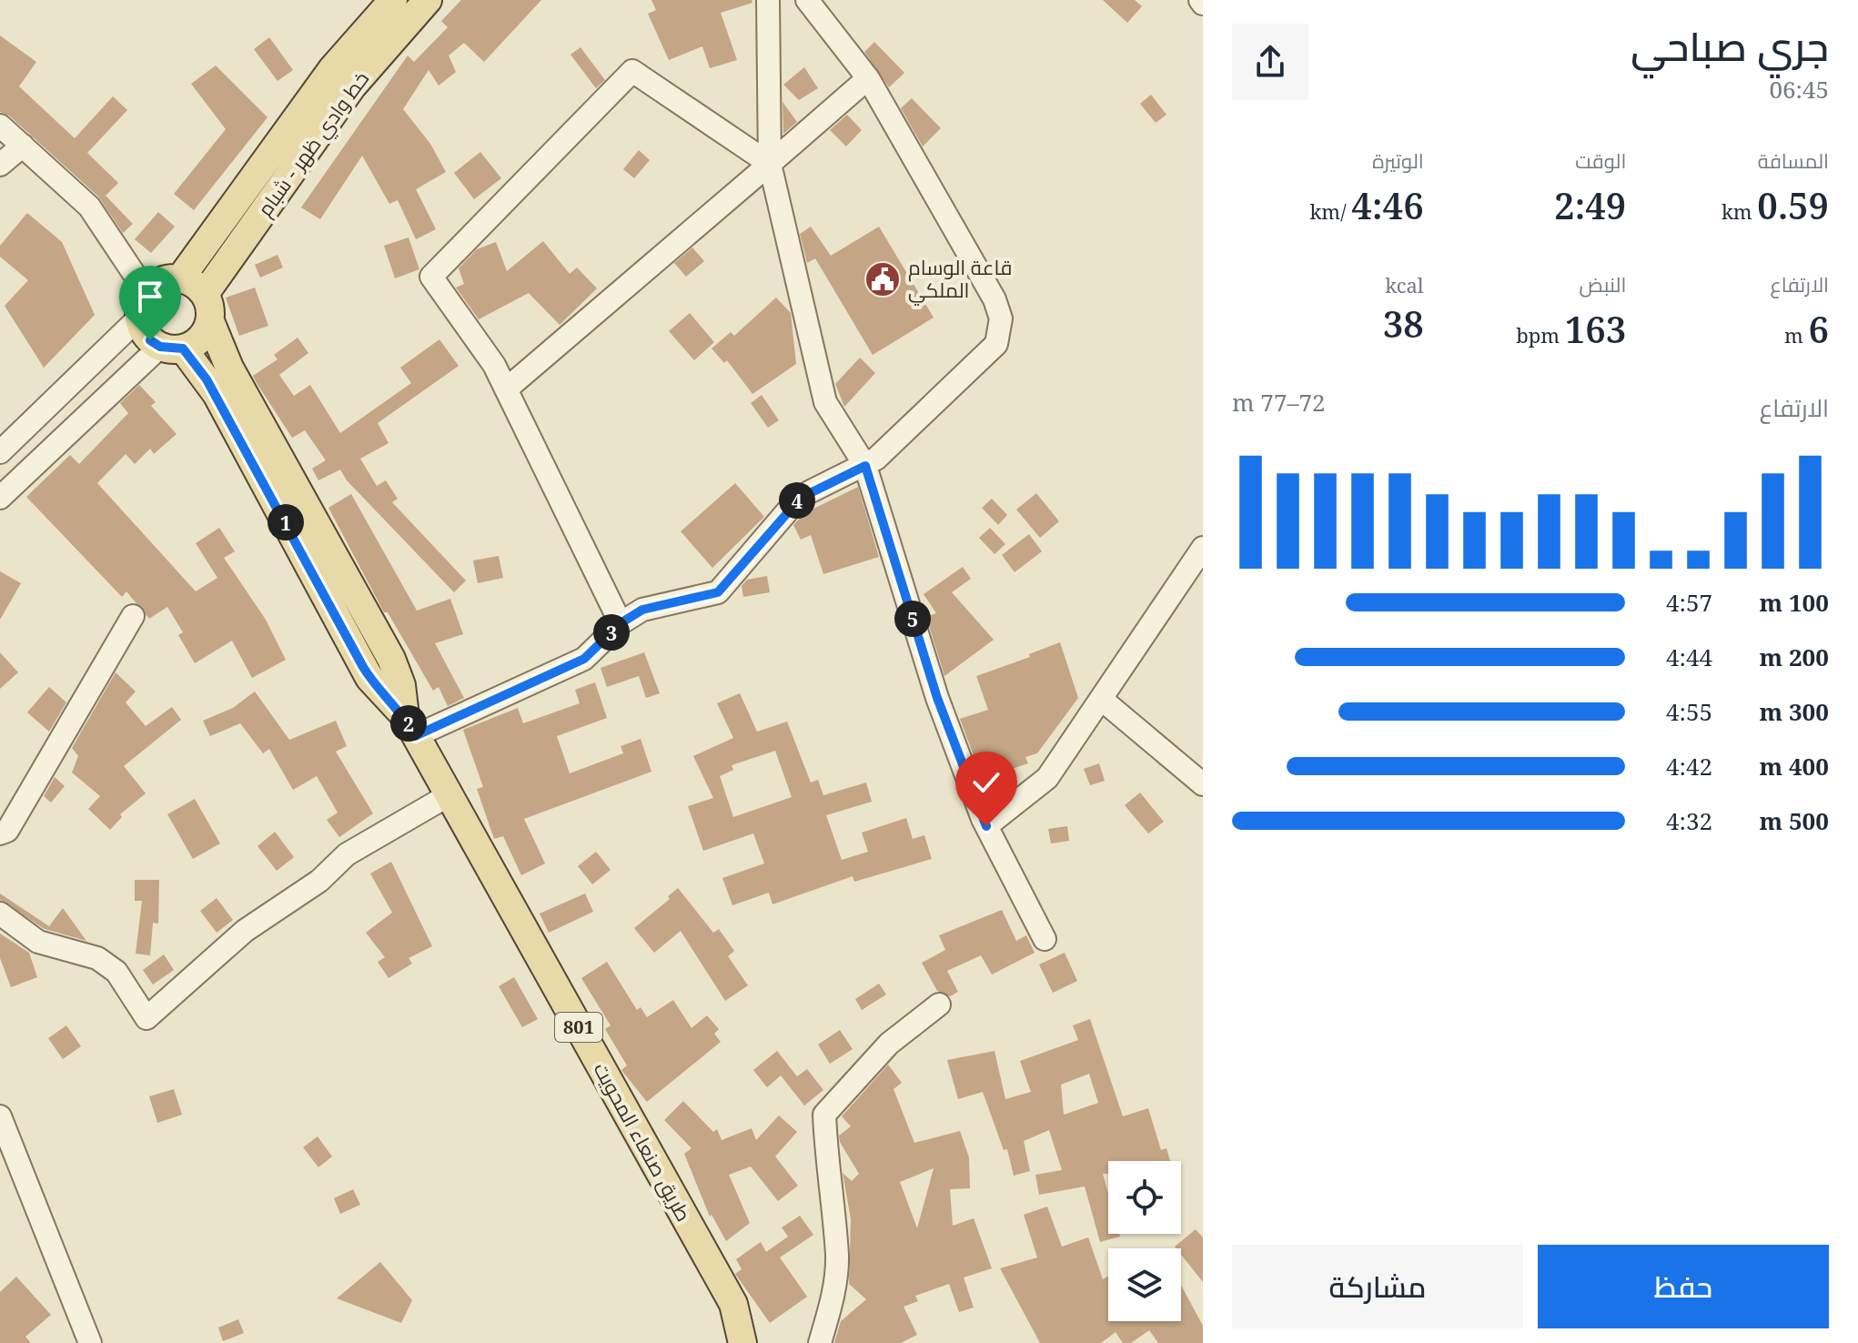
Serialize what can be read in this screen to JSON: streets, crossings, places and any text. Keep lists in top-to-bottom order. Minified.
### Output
{"streets":{"main road":["خط وادي ظهر - شبام","801","طريق صنعاء المحويت"]},"crossings":[["خط وادي ظهر - شبام","طريق صنعاء المحويت"]],"places":{"public building":["قاعة الوسام الملكي"]},"page":{"heading":["جري صباحي","06:45"],"stats":[["المسافة","0.59 km"],["الوقت","2:49"],["الوتيرة","4:46 /km"],["الارتفاع","6 m"],["النبض","163 bpm"],["kcal","38"]],"chart":["الارتفاع","72–77 m"],"pins":["4","1","5","3","2"],"list":[{"name":"100 m","note":"4:57"},{"name":"200 m","note":"4:44"},{"name":"300 m","note":"4:55"},{"name":"400 m","note":"4:42"},{"name":"500 m","note":"4:32"}],"buttons":["حفظ","مشاركة"]}}
